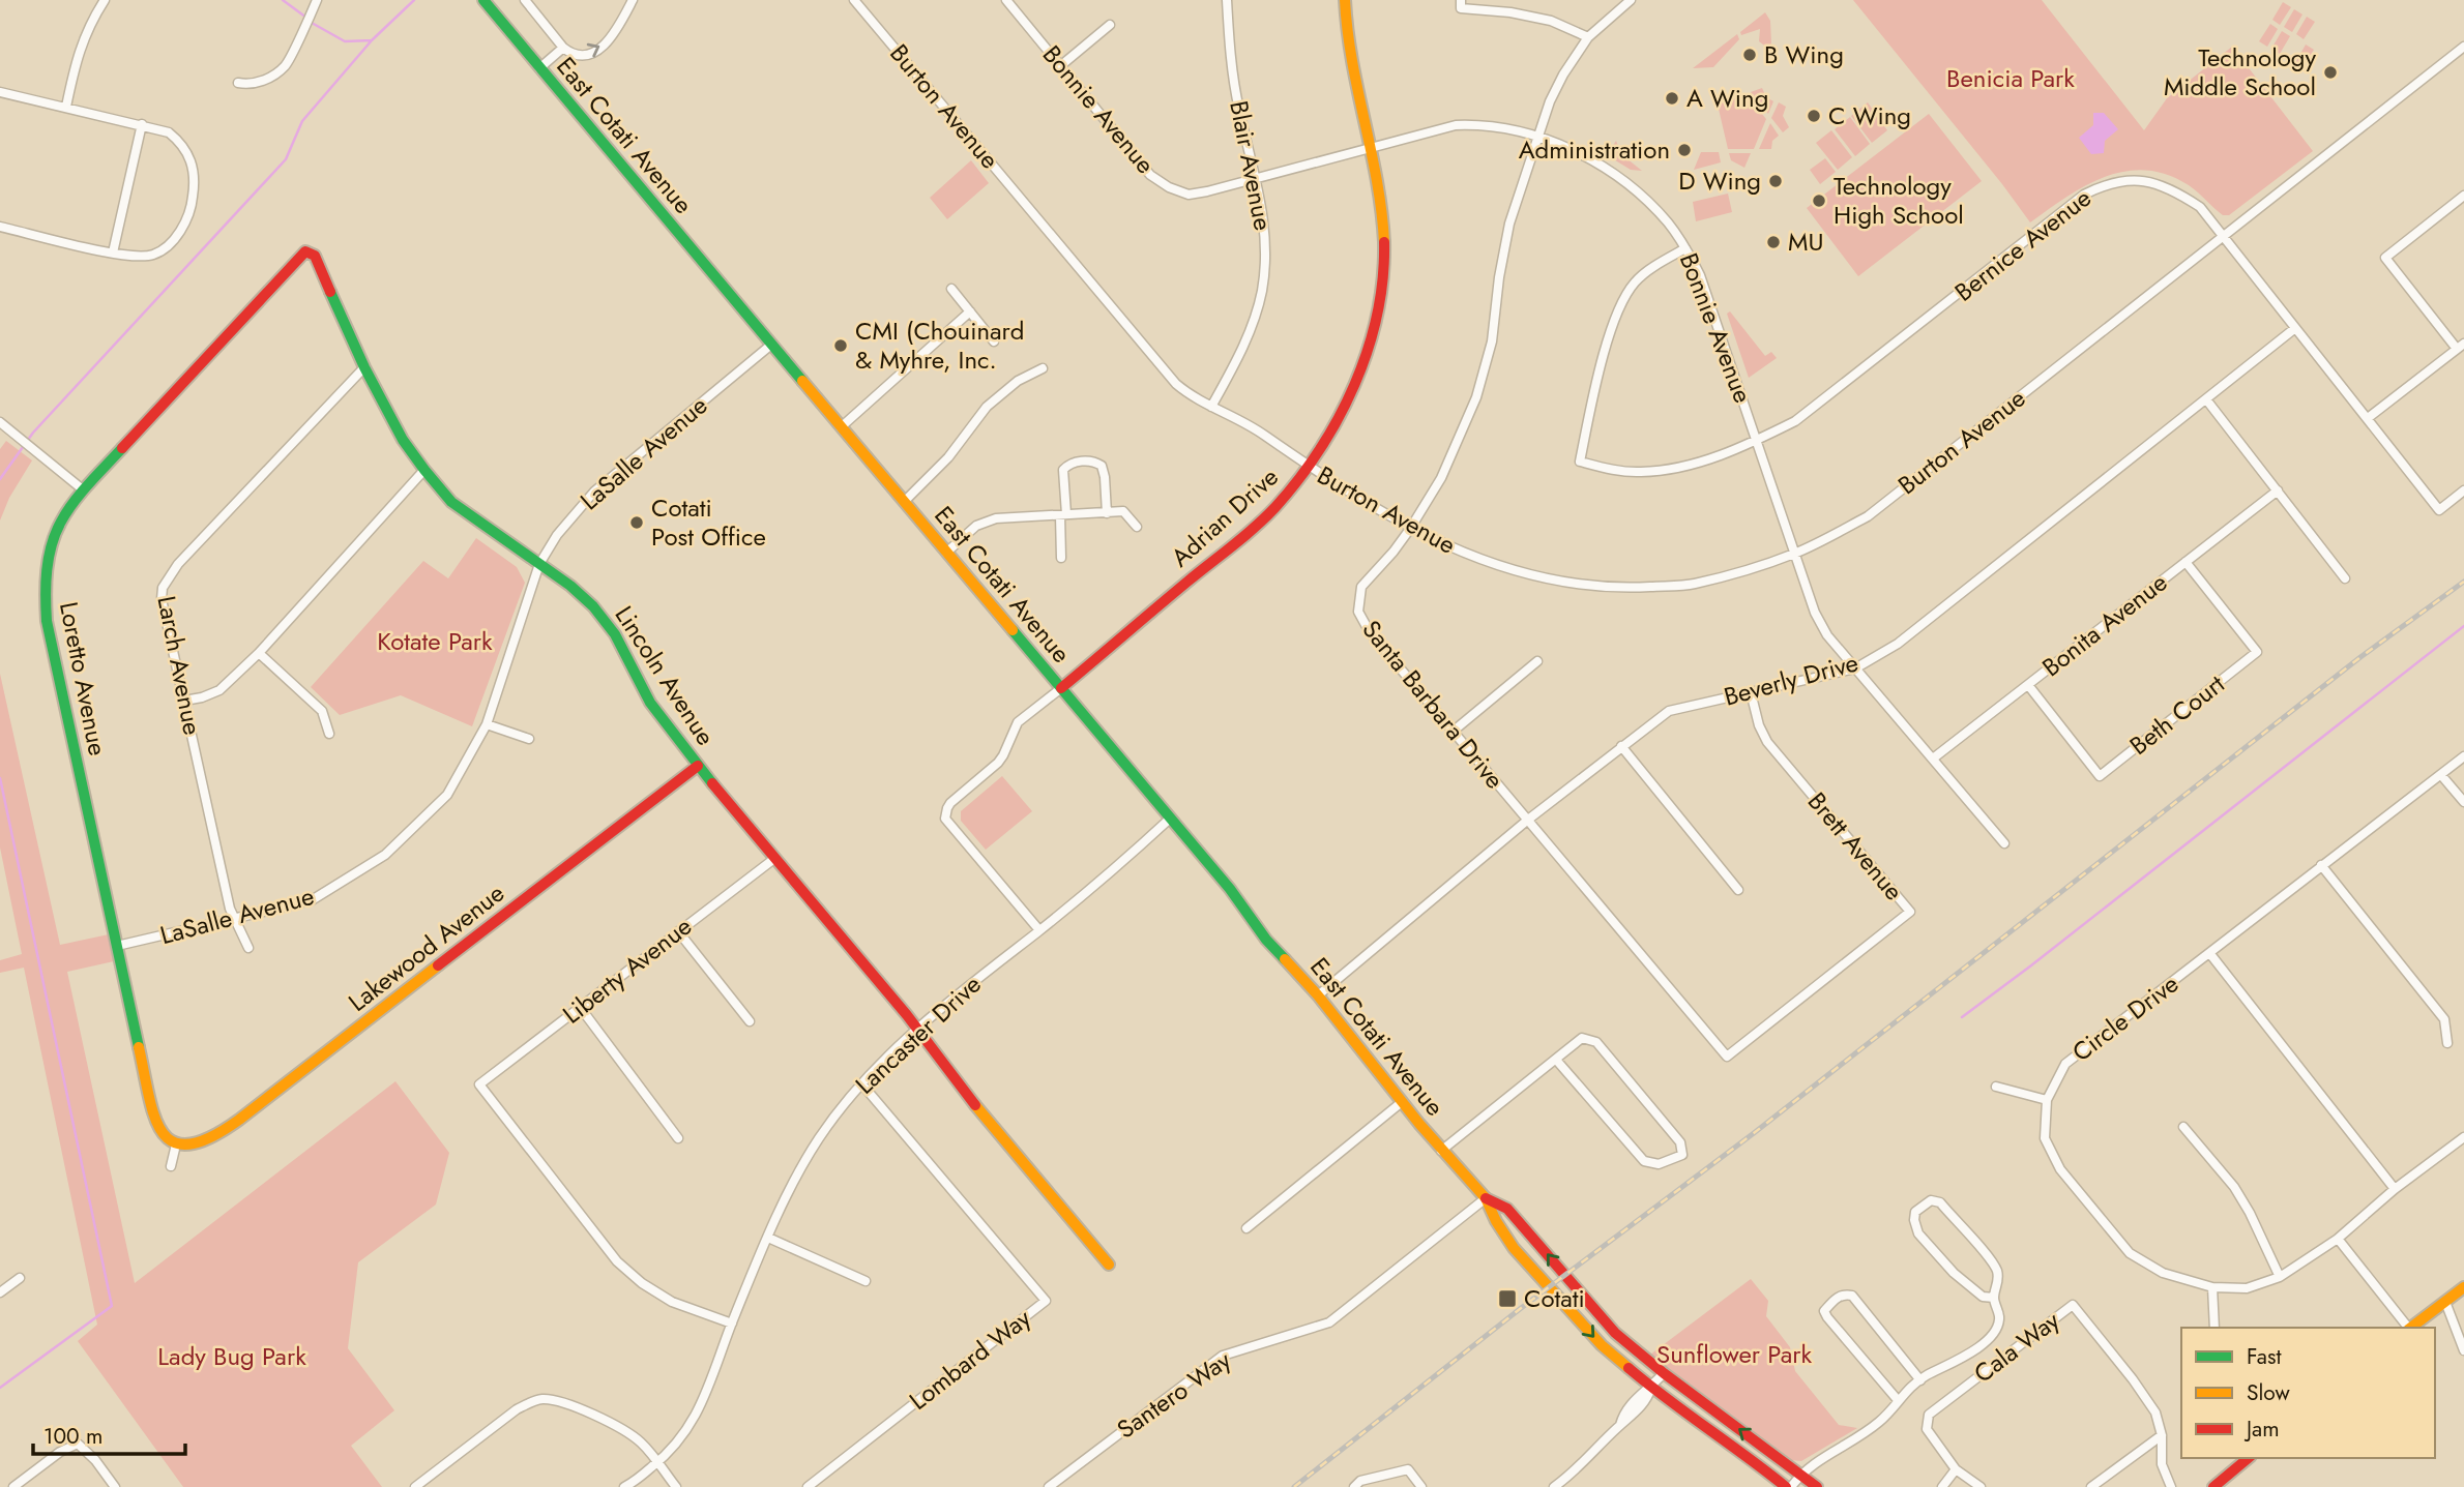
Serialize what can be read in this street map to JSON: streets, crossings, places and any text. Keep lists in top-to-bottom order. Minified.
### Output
{"streets":{"street":["Burton Avenue","Bonnie Avenue","East Cotati Avenue","Blair Avenue","Bernice Avenue","LaSalle Avenue","Adrian Drive","Bonita Avenue","Larch Avenue","Lincoln Avenue","Loretto Avenue","Beverly Drive","Santa Barbara Drive","Beth Court","Brett Avenue","Lakewood Avenue","Liberty Avenue","Circle Drive","Lancaster Drive","Cala Way","Lombard Way","Santero Way"]},"crossings":[["Burton Avenue","Bonnie Avenue"],["Burton Avenue","Blair Avenue"],["Burton Avenue","Bernice Avenue"],["Burton Avenue","Adrian Drive"],["Burton Avenue","Santa Barbara Drive"],["Bonnie Avenue","Blair Avenue"],["Bonnie Avenue","Bernice Avenue"],["Bonnie Avenue","Adrian Drive"],["Bonnie Avenue","Bonita Avenue"],["Bonnie Avenue","Beverly Drive"],["Bonnie Avenue","Santa Barbara Drive"],["East Cotati Avenue","LaSalle Avenue"],["East Cotati Avenue","Adrian Drive"],["East Cotati Avenue","Beverly Drive"],["East Cotati Avenue","Lancaster Drive"],["East Cotati Avenue","Santero Way"],["Bernice Avenue","Beverly Drive"],["LaSalle Avenue","Larch Avenue"],["LaSalle Avenue","Lincoln Avenue"],["LaSalle Avenue","Loretto Avenue"],["Bonita Avenue","Beth Court"],["Larch Avenue","Lincoln Avenue"],["Lincoln Avenue","Loretto Avenue"],["Lincoln Avenue","Lakewood Avenue"],["Lincoln Avenue","Liberty Avenue"],["Lincoln Avenue","Lancaster Drive"],["Beverly Drive","Santa Barbara Drive"],["Beverly Drive","Brett Avenue"],["Santa Barbara Drive","Brett Avenue"],["Liberty Avenue","Lancaster Drive"],["Lancaster Drive","Lombard Way"]],"parks":["Benicia Park","Kotate Park","Sunflower Park","Lady Bug Park"],"places":{"other":["B Wing","Technology Middle School","A Wing","C Wing","Administration","D Wing","Technology High School","MU","CMI (Chouinard & Myhre, Inc.","Cotati Post Office"],"transit":["Cotati"]},"legend":["Fast","Slow","Jam"],"scale_bar":"100 m"}
